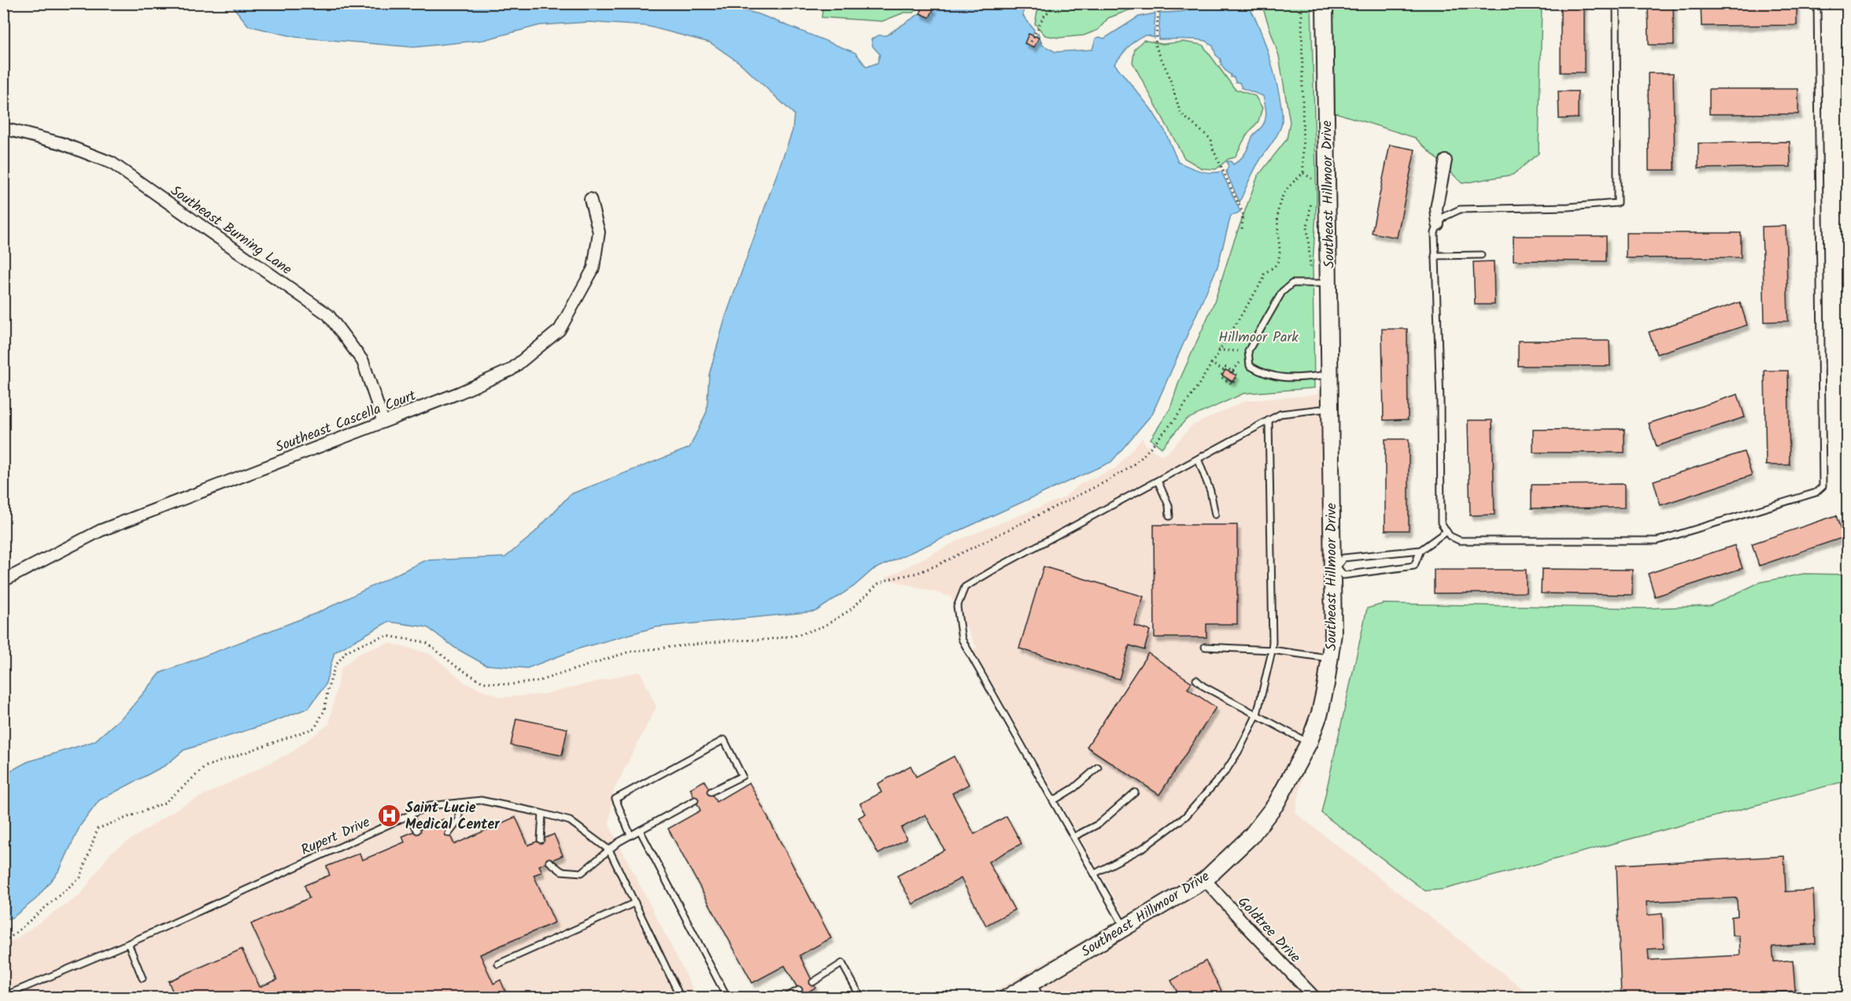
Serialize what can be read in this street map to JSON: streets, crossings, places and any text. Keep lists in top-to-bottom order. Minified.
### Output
{"streets":{"street":["Southeast Hillmoor Drive","Southeast Burning Lane","Southeast Cascella Court","Goldtree Drive"],"lane":["Rupert Drive"]},"crossings":[["Southeast Hillmoor Drive","Goldtree Drive"],["Southeast Burning Lane","Southeast Cascella Court"]],"parks":["Hillmoor Park"],"places":{"hospital":["Saint Lucie Medical Center"]}}
